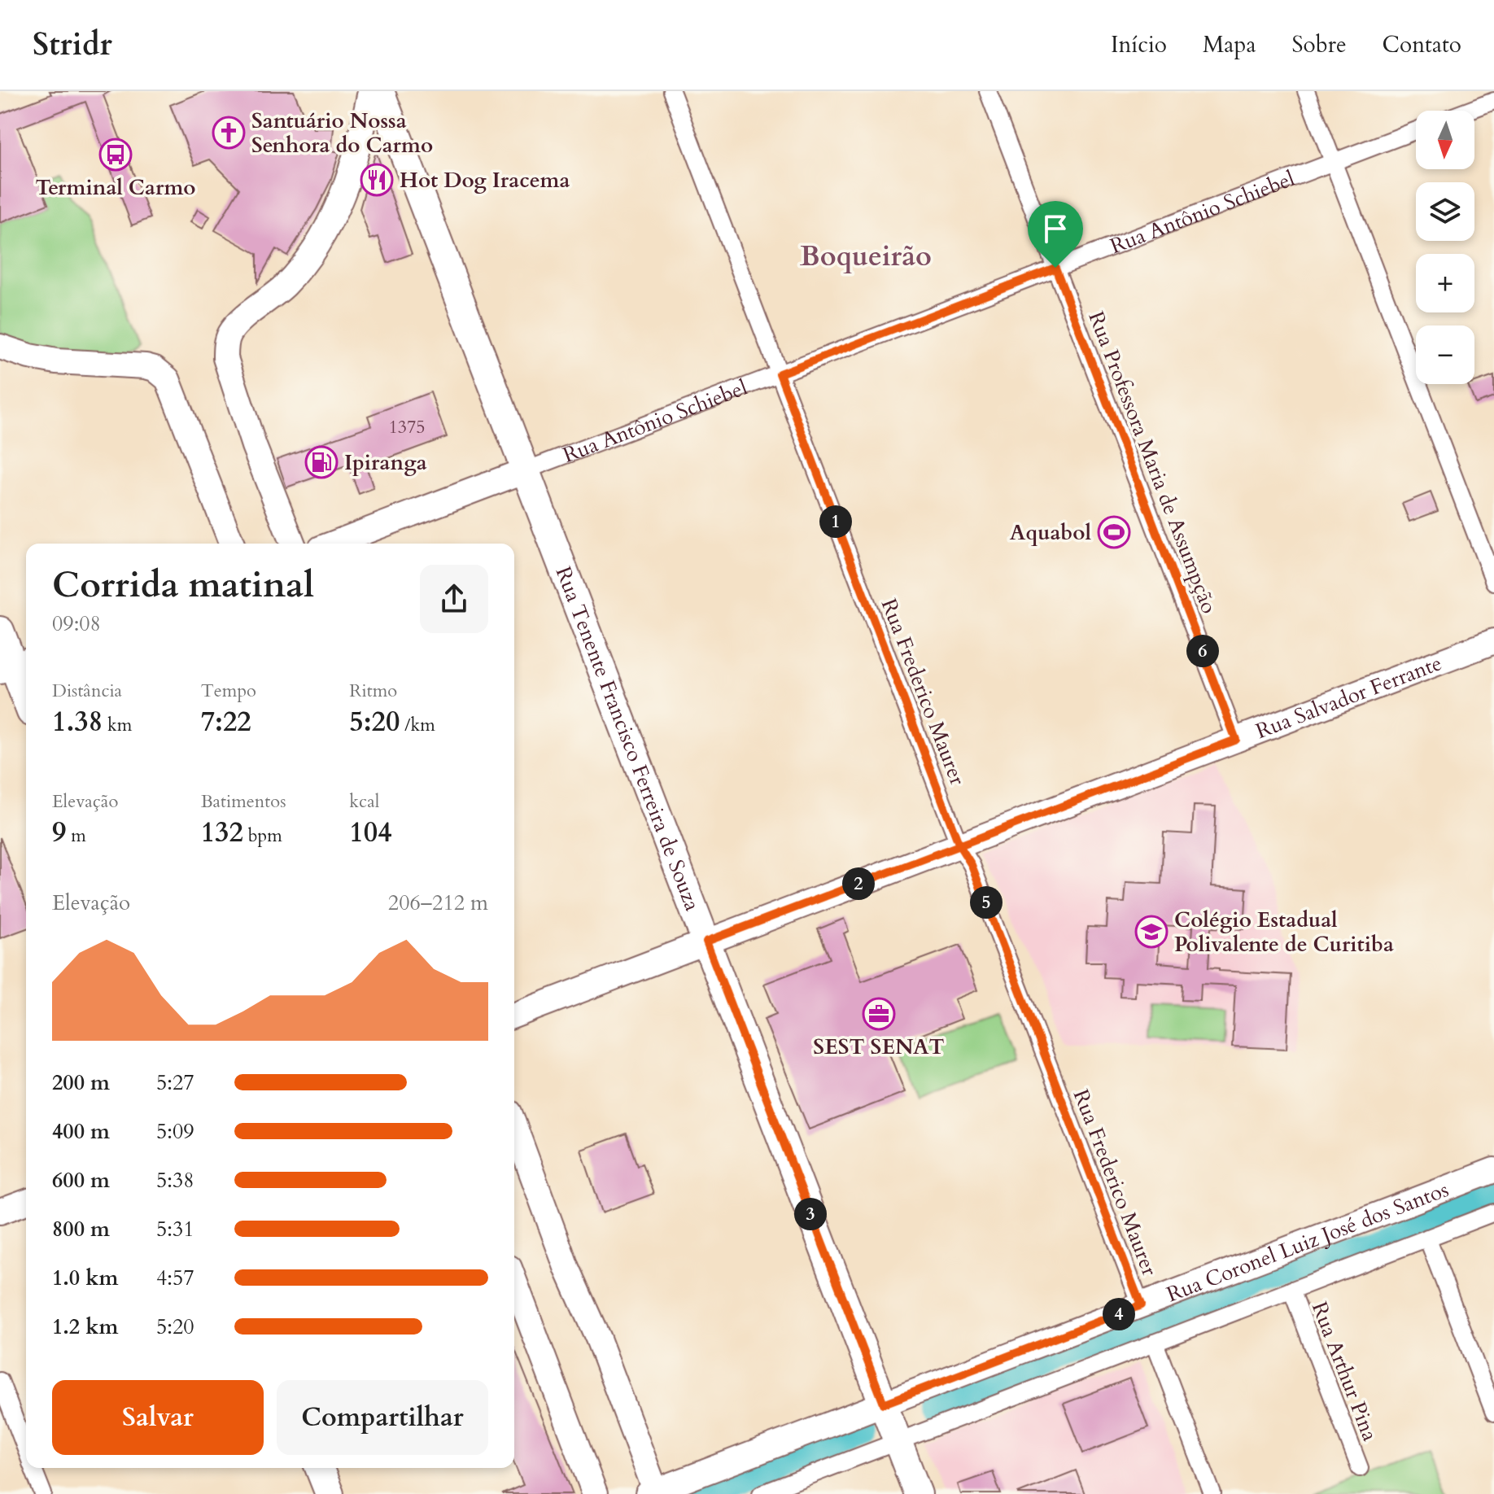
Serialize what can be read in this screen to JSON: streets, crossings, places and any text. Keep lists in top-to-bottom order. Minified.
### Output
{"streets":{"main road":["Rua Antônio Schiebel","Rua Salvador Ferrante","Rua Tenente Francisco Ferreira de Souza","Rua Coronel Luiz José dos Santos"],"street":["Rua Professora Maria de Assumpção","Rua Frederico Maurer","Rua Arthur Pina"]},"crossings":[["Rua Antônio Schiebel","Rua Professora Maria de Assumpção"],["Rua Antônio Schiebel","Rua Frederico Maurer"],["Rua Antônio Schiebel","Rua Tenente Francisco Ferreira de Souza"],["Rua Professora Maria de Assumpção","Rua Salvador Ferrante"],["Rua Frederico Maurer","Rua Salvador Ferrante"],["Rua Frederico Maurer","Rua Coronel Luiz José dos Santos"],["Rua Salvador Ferrante","Rua Tenente Francisco Ferreira de Souza"],["Rua Tenente Francisco Ferreira de Souza","Rua Coronel Luiz José dos Santos"],["Rua Coronel Luiz José dos Santos","Rua Arthur Pina"]],"districts":["Boqueirão"],"places":{"church":["Santuário Nossa Senhora do Carmo"],"bus stop":["Terminal Carmo"],"restaurant":["Hot Dog Iracema"],"fuel station":["Ipiranga"],"sports":["Aquabol"],"school or university":["Colégio Estadual Polivalente de Curitiba"],"office":["SEST SENAT"]},"house_numbers":["1375"],"north":"bottom","page":{"header":"Stridr","nav":["Início","Mapa","Sobre","Contato"],"map_buttons":["+","−"],"pins":["1","6","2","5","3","4"],"heading":["Corrida matinal","09:08"],"stats":[["Distância","1.38 km"],["Tempo","7:22"],["Ritmo","5:20 /km"],["Elevação","9 m"],["Batimentos","132 bpm"],["kcal","104"]],"chart":["Elevação","206–212 m"],"list":[{"name":"200 m","note":"5:27"},{"name":"400 m","note":"5:09"},{"name":"600 m","note":"5:38"},{"name":"800 m","note":"5:31"},{"name":"1.0 km","note":"4:57"},{"name":"1.2 km","note":"5:20"}],"buttons":["Salvar","Compartilhar"]}}
